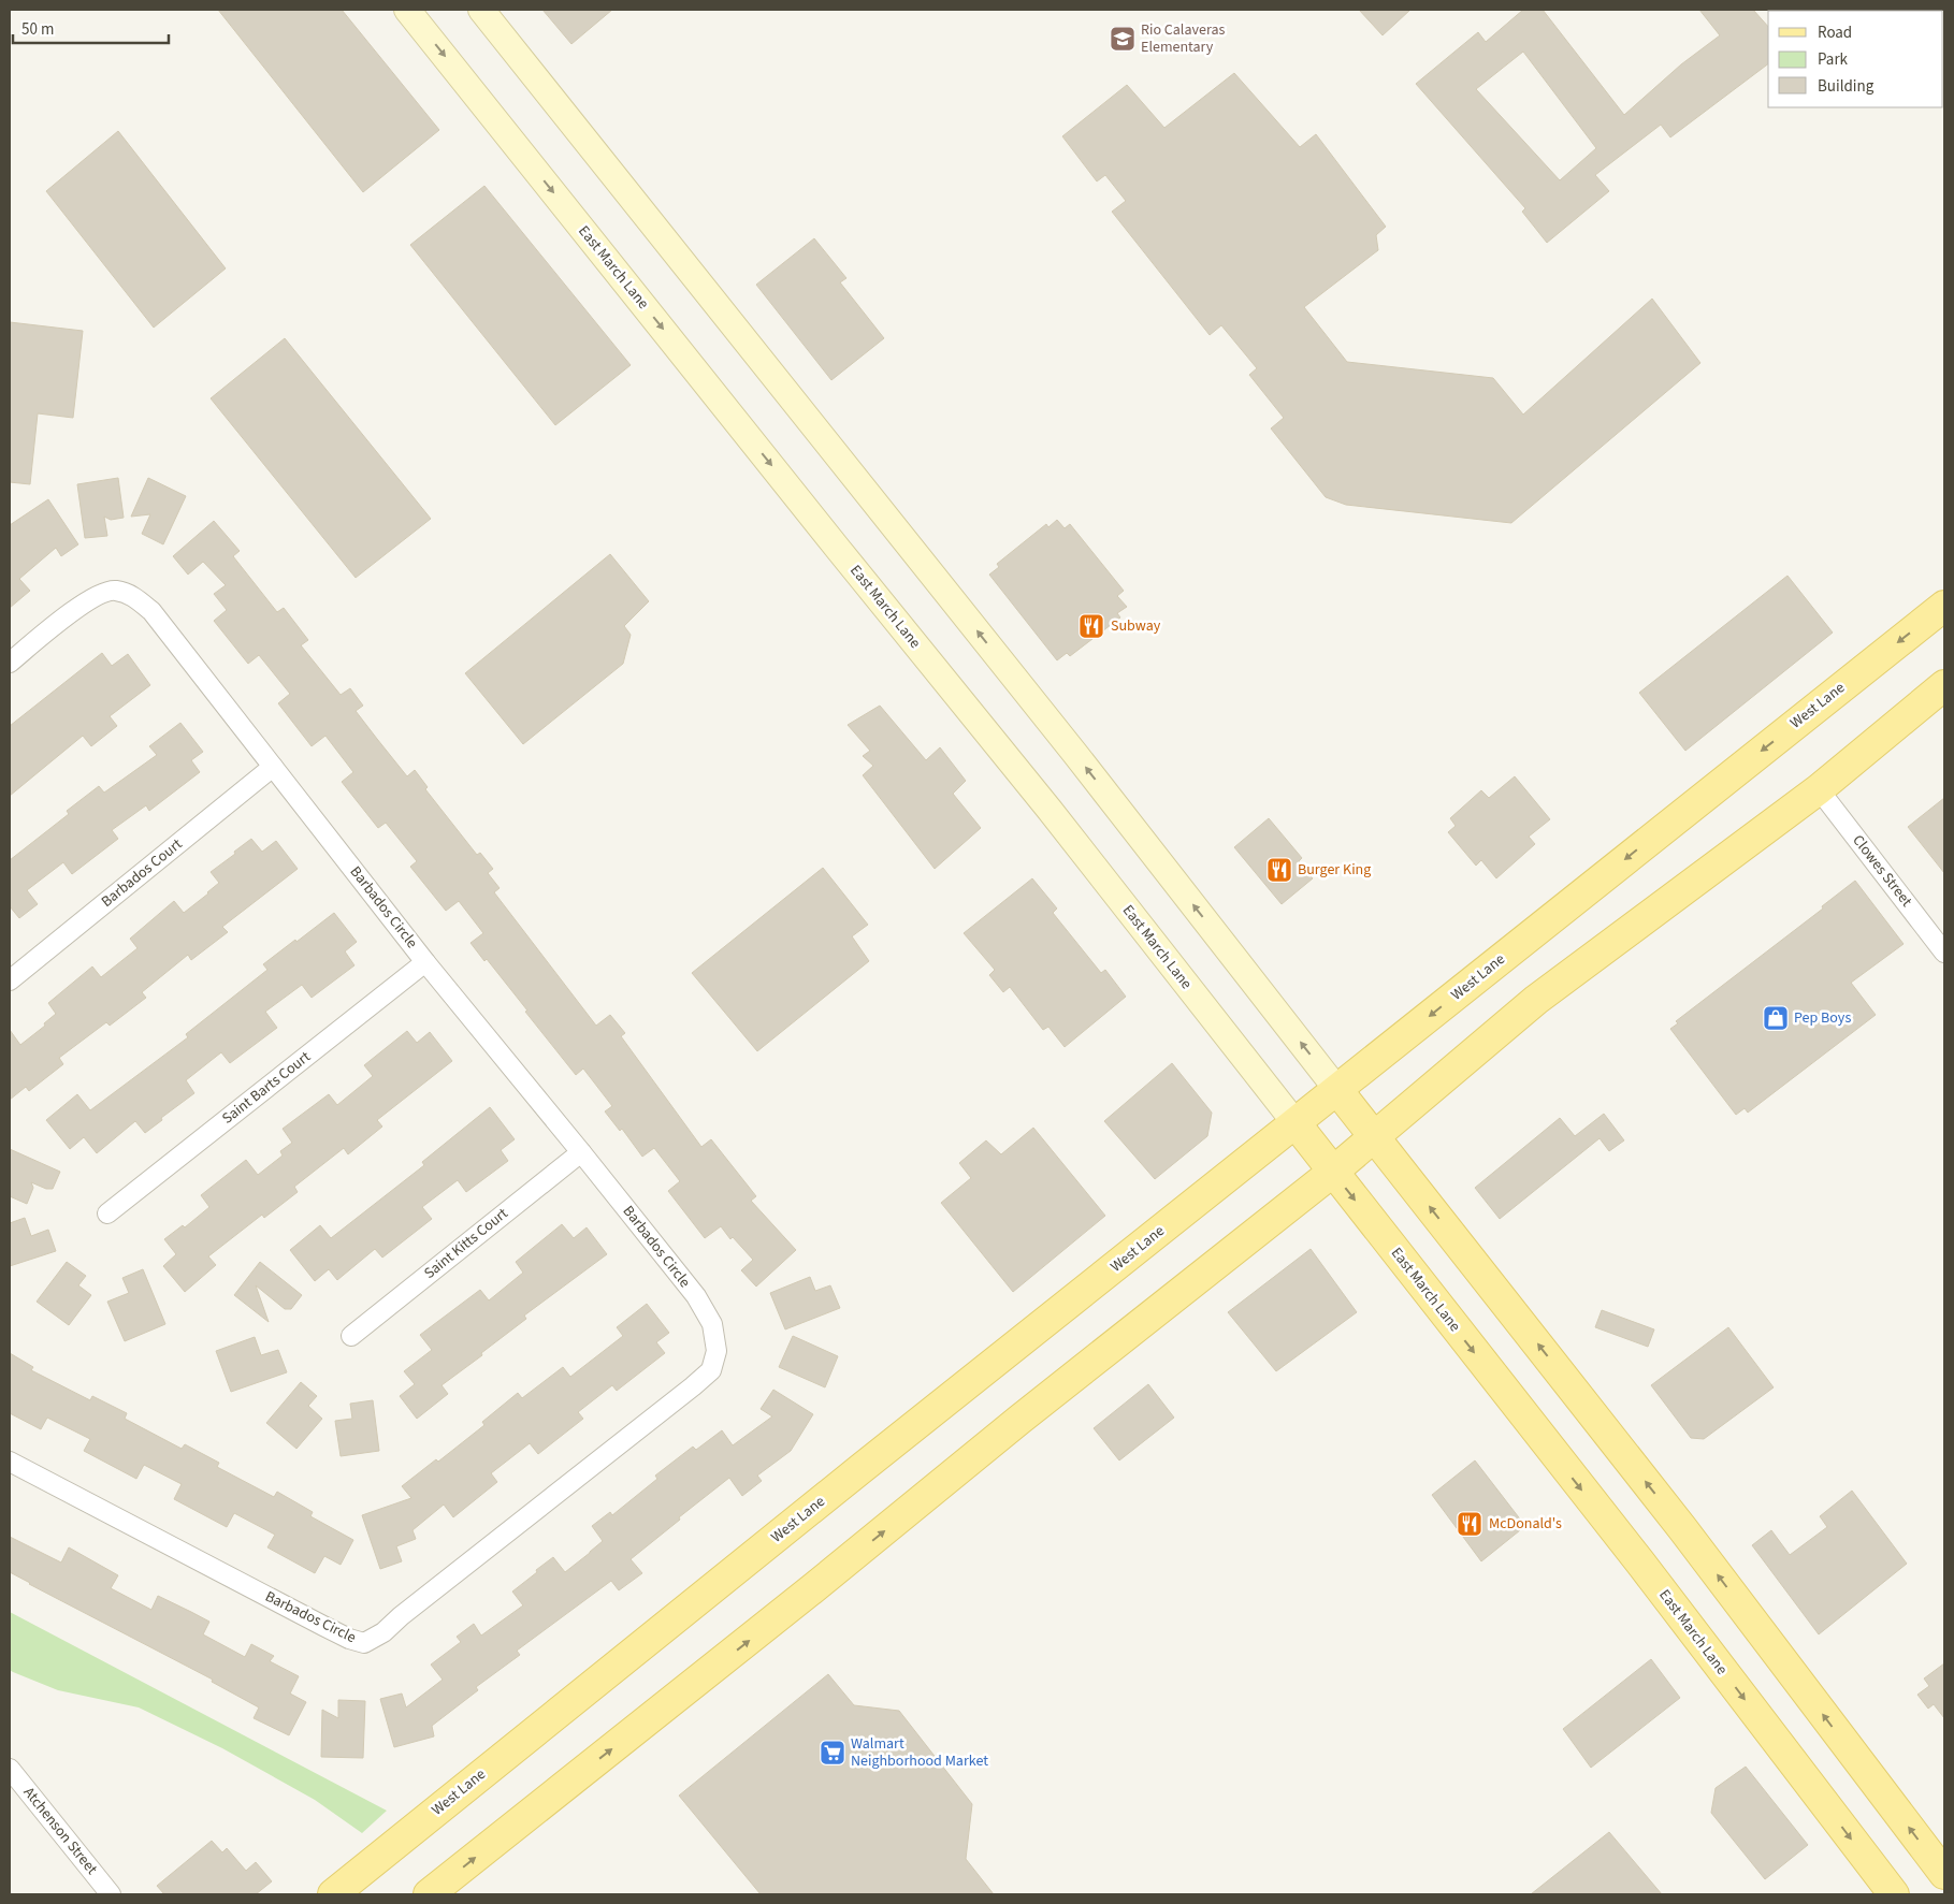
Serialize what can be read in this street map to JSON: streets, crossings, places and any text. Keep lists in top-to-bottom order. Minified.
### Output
{"streets":{"main road":["East March Lane","West Lane"],"street":["Clowes Street","Barbados Court","Barbados Circle","Saint Barts Court","Saint Kitts Court","Atchenson Street"]},"crossings":[["East March Lane","West Lane"],["Barbados Court","Barbados Circle"],["Barbados Circle","Saint Barts Court"],["Barbados Circle","Saint Kitts Court"]],"places":{"school or university":["Rio Calaveras Elementary"],"restaurant":["Subway","Burger King","McDonald's"],"shop":["Pep Boys"],"supermarket":["Walmart Neighborhood Market"]},"legend":["Road","Park","Building"],"scale_bar":"50 m"}
